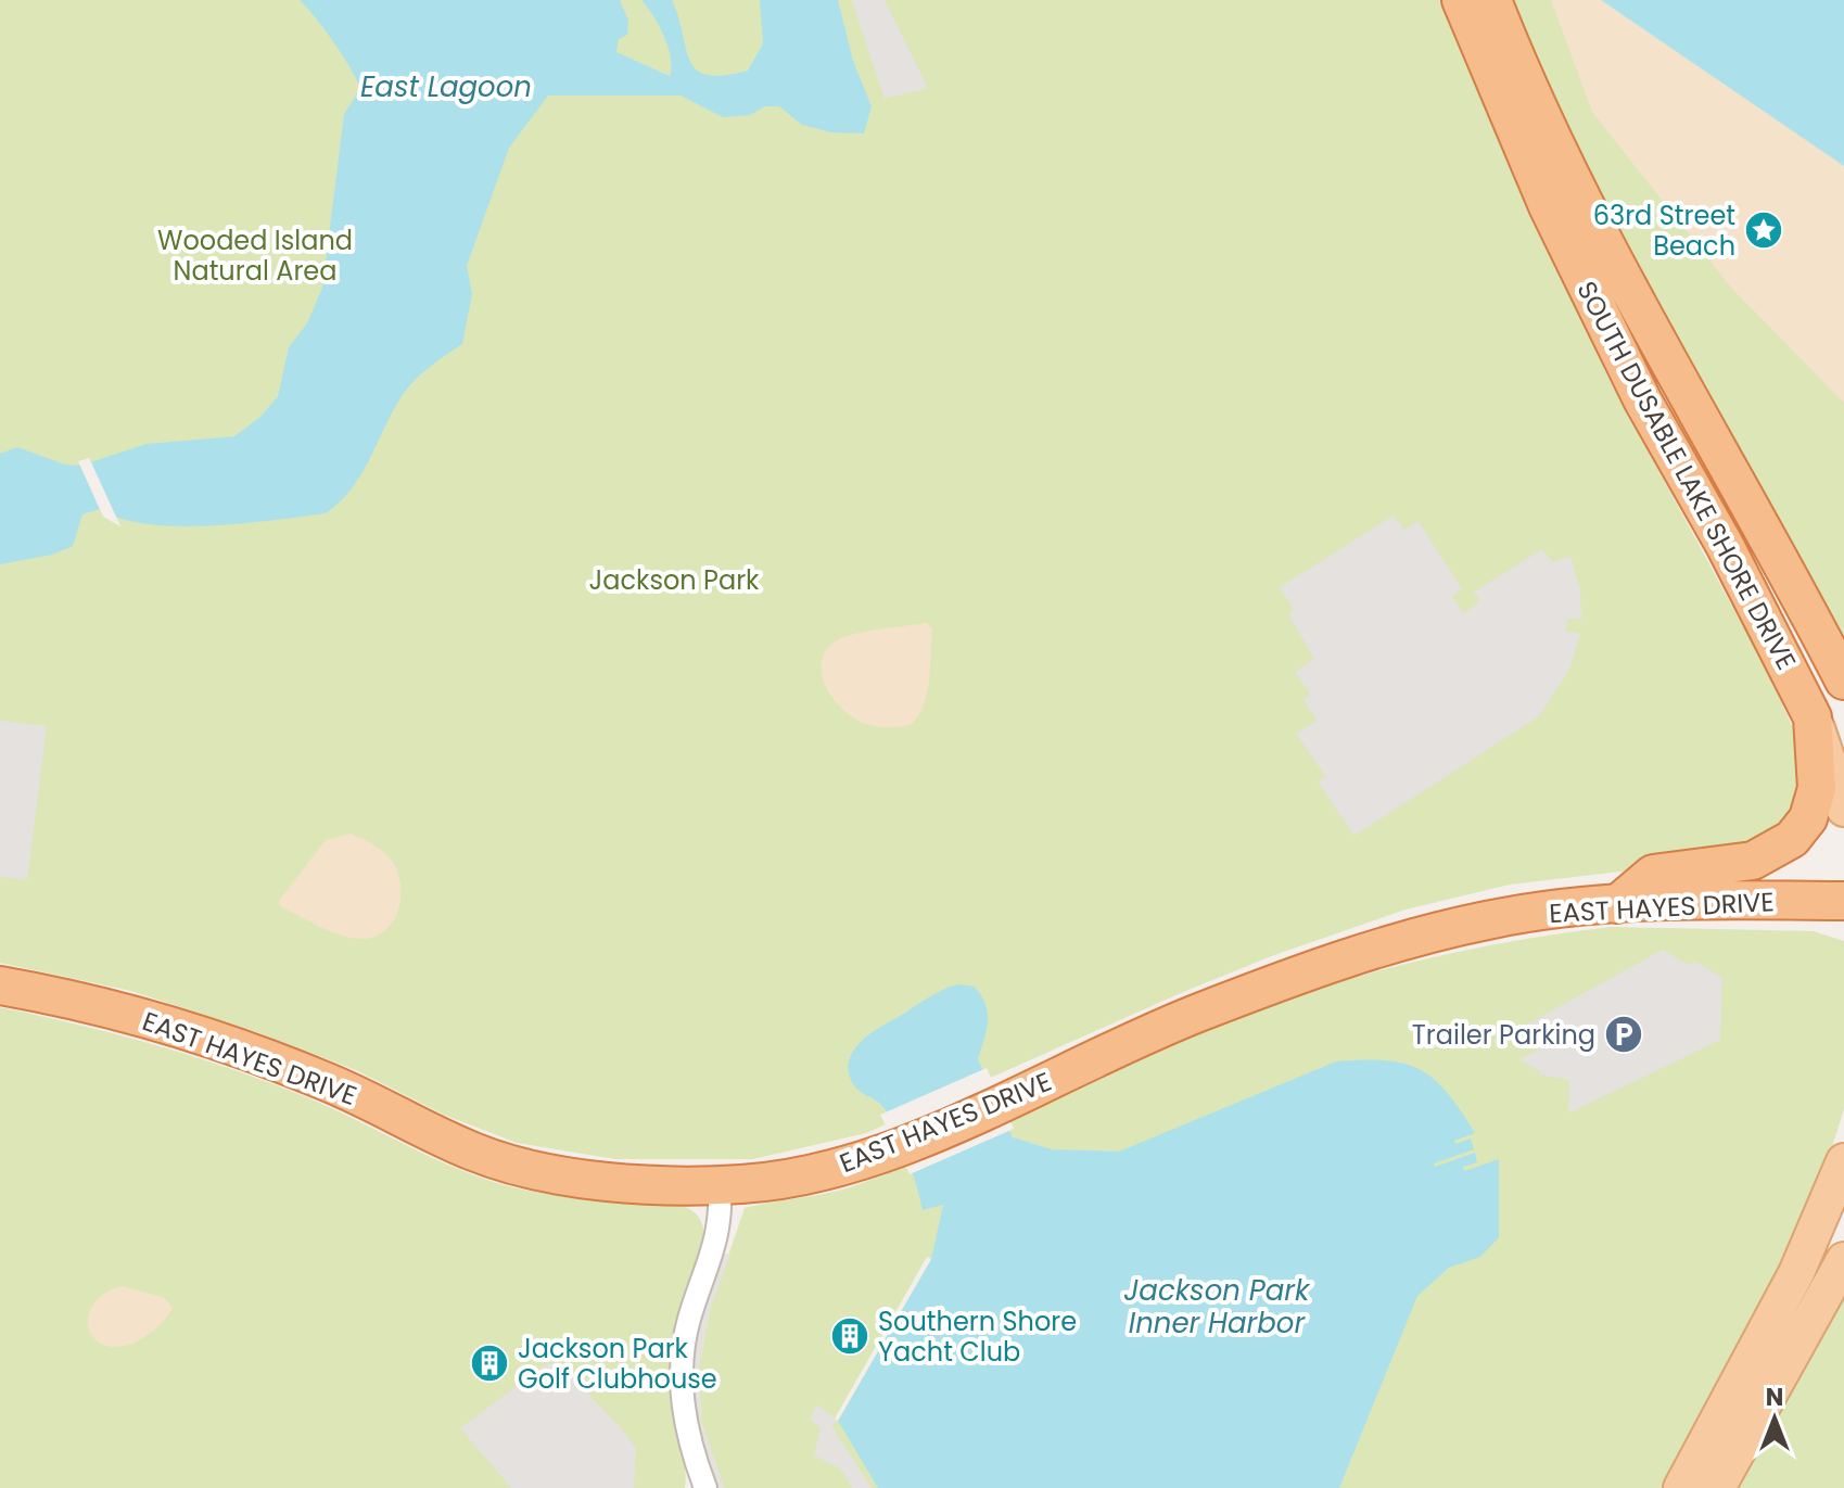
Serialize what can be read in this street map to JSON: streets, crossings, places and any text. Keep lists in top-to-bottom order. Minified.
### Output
{"streets":{"highway":["SOUTH DUSABLE LAKE SHORE DRIVE","EAST HAYES DRIVE"]},"water":["East Lagoon","Jackson Park Inner Harbor"],"parks":["Wooded Island Natural Area","Jackson Park"],"places":{"place":["63rd Street Beach"],"parking":["Trailer Parking"],"building":["Southern Shore Yacht Club","Jackson Park Golf Clubhouse"]},"north":"top"}
